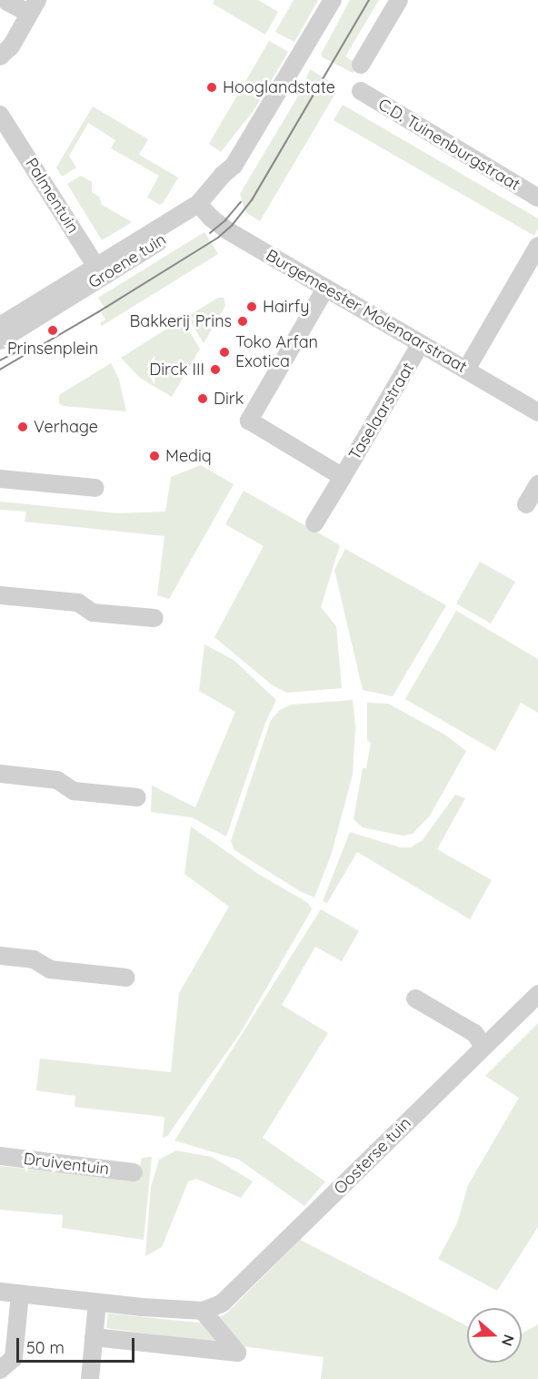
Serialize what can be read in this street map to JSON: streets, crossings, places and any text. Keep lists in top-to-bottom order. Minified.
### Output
{"streets":{"street":["C.D. Tuinenburgstraat","Palmentuin","Groene tuin","Burgemeester Molenaarstraat","Taselaarstraat","Oosterse tuin","Druiventuin"]},"crossings":[["Palmentuin","Groene tuin"],["Groene tuin","Burgemeester Molenaarstraat"],["Burgemeester Molenaarstraat","Taselaarstraat"]],"places":["Hooglandstate","Hairfy","Bakkerij Prins","Prinsenplein","Toko Arfan Exotica","Dirck III","Dirk","Verhage","Mediq"],"scale_bar":"50 m","north":"right"}
